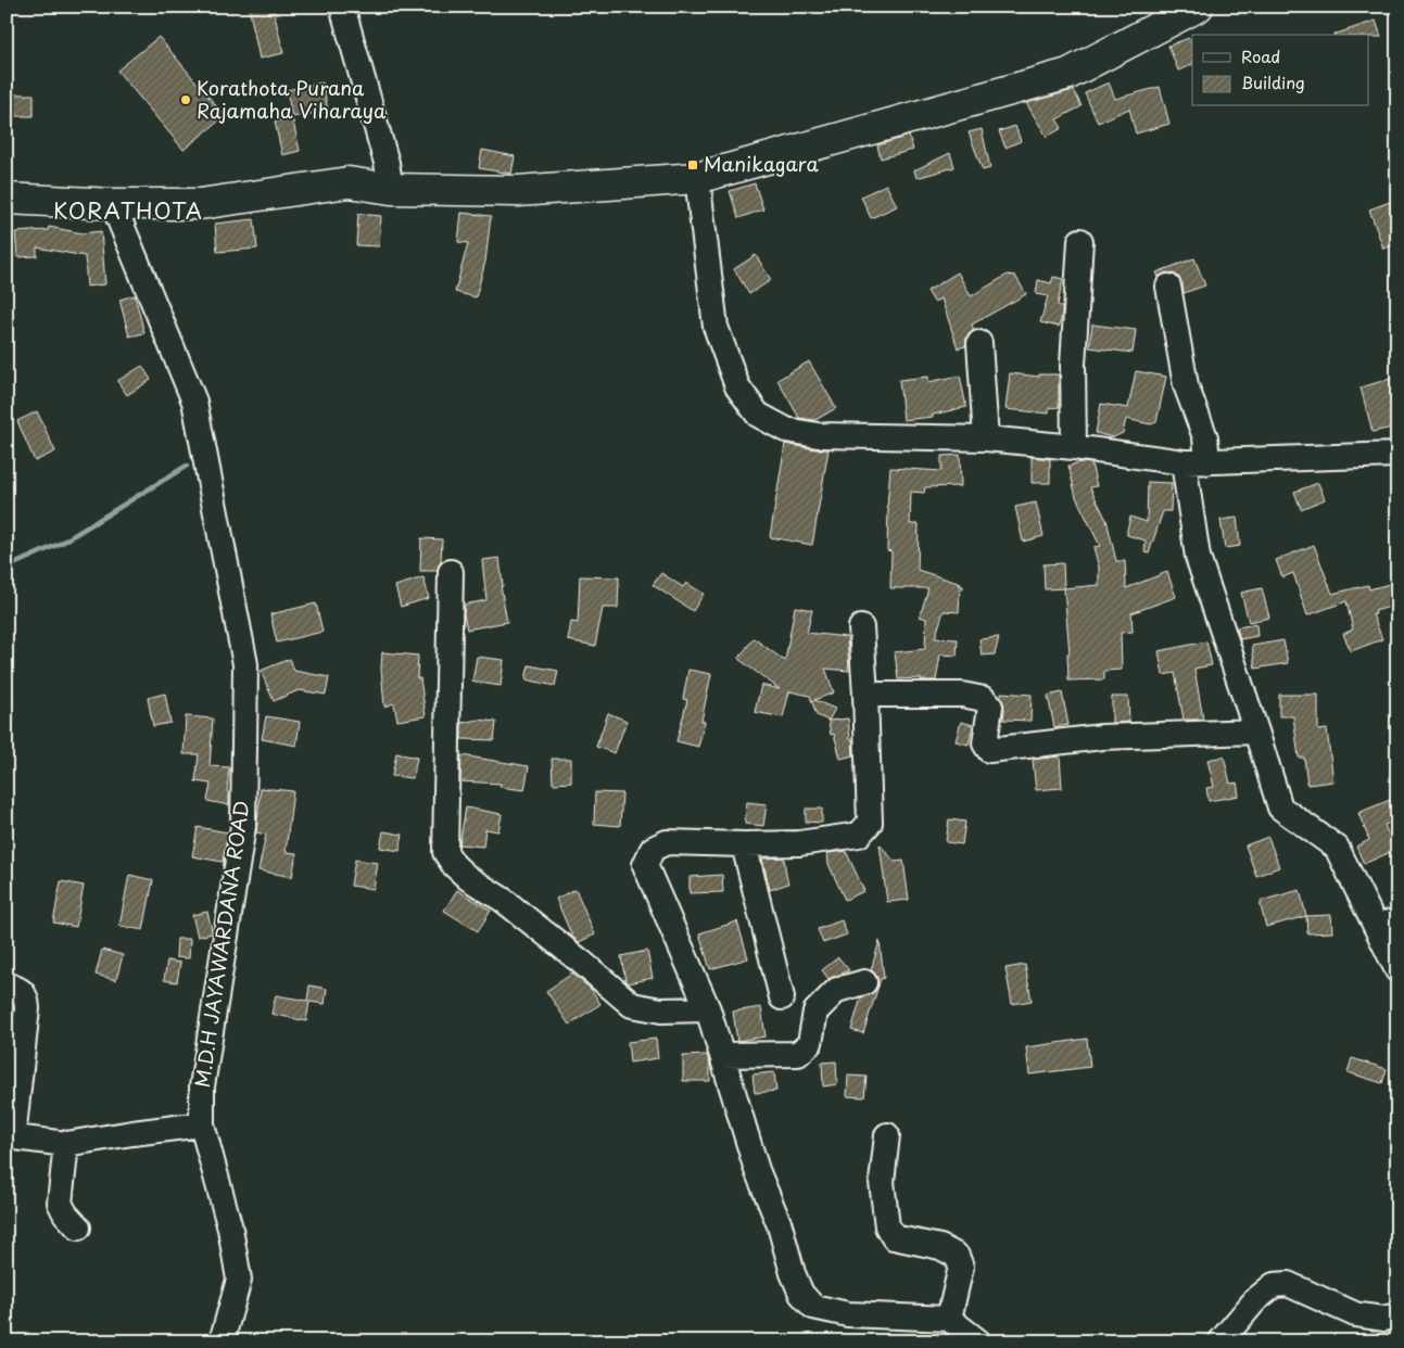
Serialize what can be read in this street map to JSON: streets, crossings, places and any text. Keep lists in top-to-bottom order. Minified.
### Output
{"streets":{"street":["M.D.H JAYAWARDANA ROAD"]},"districts":["KORATHOTA"],"places":{"other":["Korathota Purana Rajamaha Viharaya"],"transit":["Manikagara"]},"legend":["Road","Building"]}
